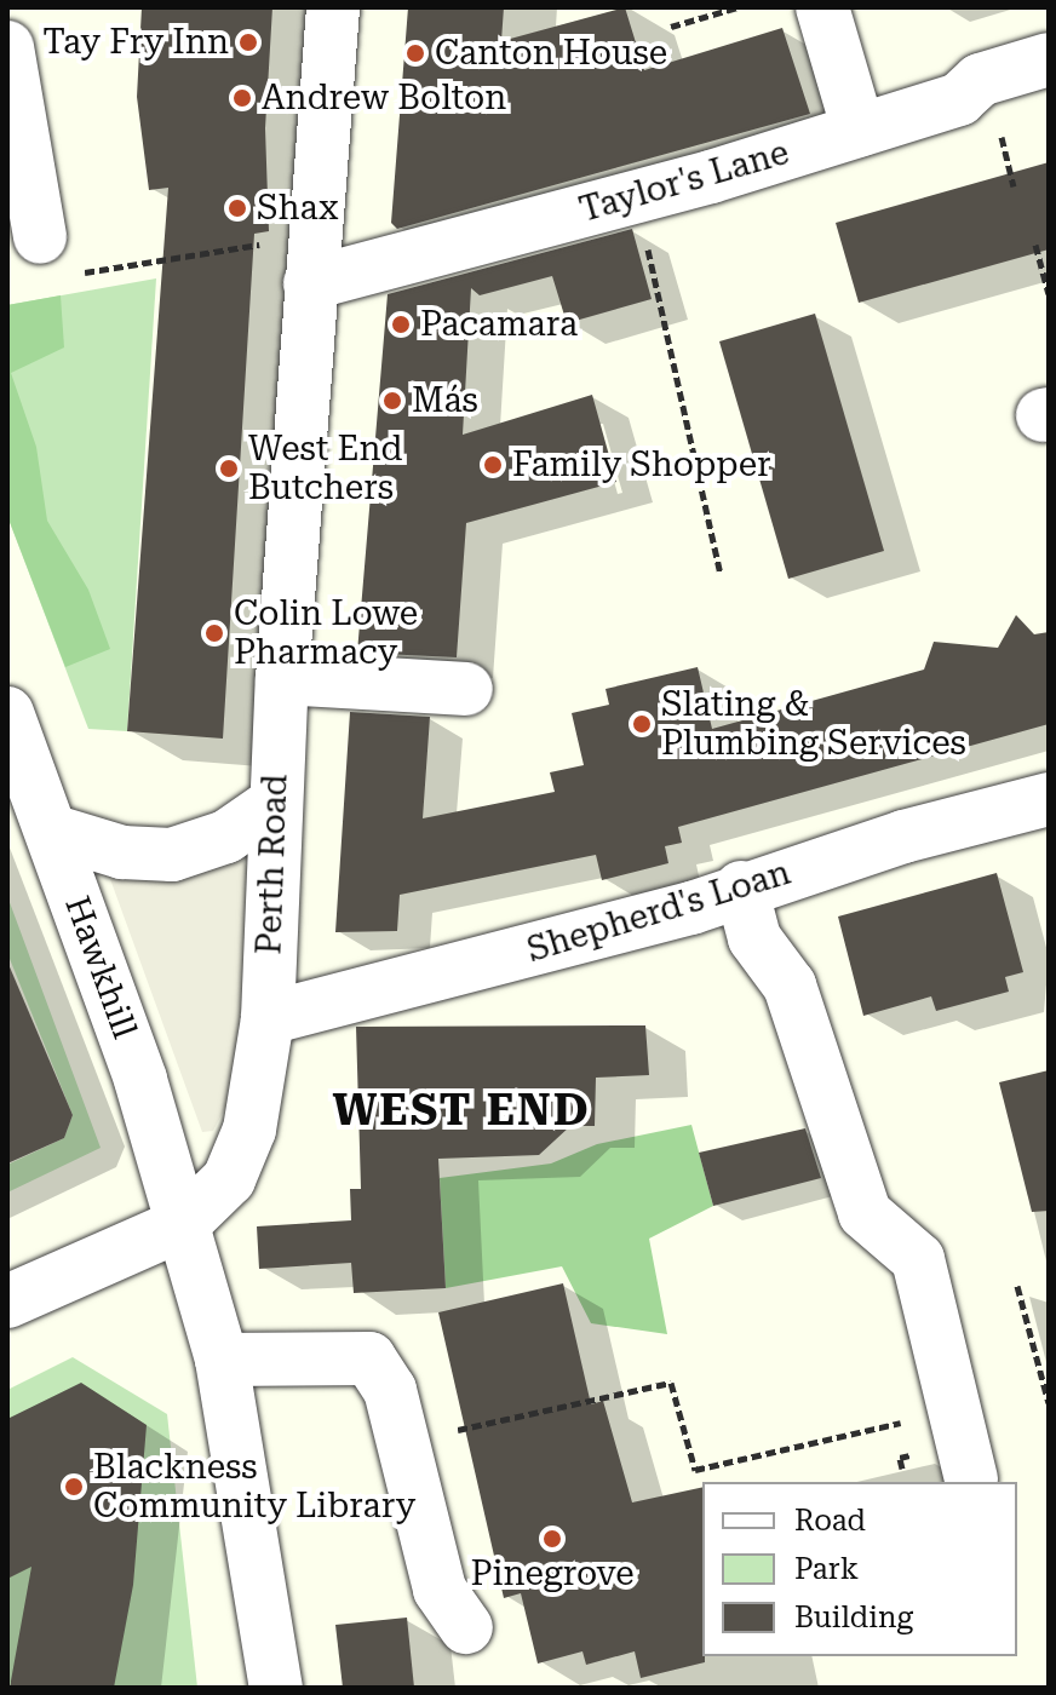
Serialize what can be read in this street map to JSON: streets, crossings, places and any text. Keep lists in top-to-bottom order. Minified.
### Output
{"streets":{"street":["Taylor's Lane","Perth Road","Shepherd's Loan","Hawkhill"]},"crossings":[["Taylor's Lane","Perth Road"],["Perth Road","Shepherd's Loan"],["Perth Road","Hawkhill"]],"districts":["WEST END"],"places":["Tay Fry Inn","Canton House","Andrew Bolton","Shax","Pacamara","Más","Family Shopper","West End Butchers","Colin Lowe Pharmacy","Slating & Plumbing Services","Blackness Community Library","Pinegrove"],"legend":["Road","Park","Building"]}
